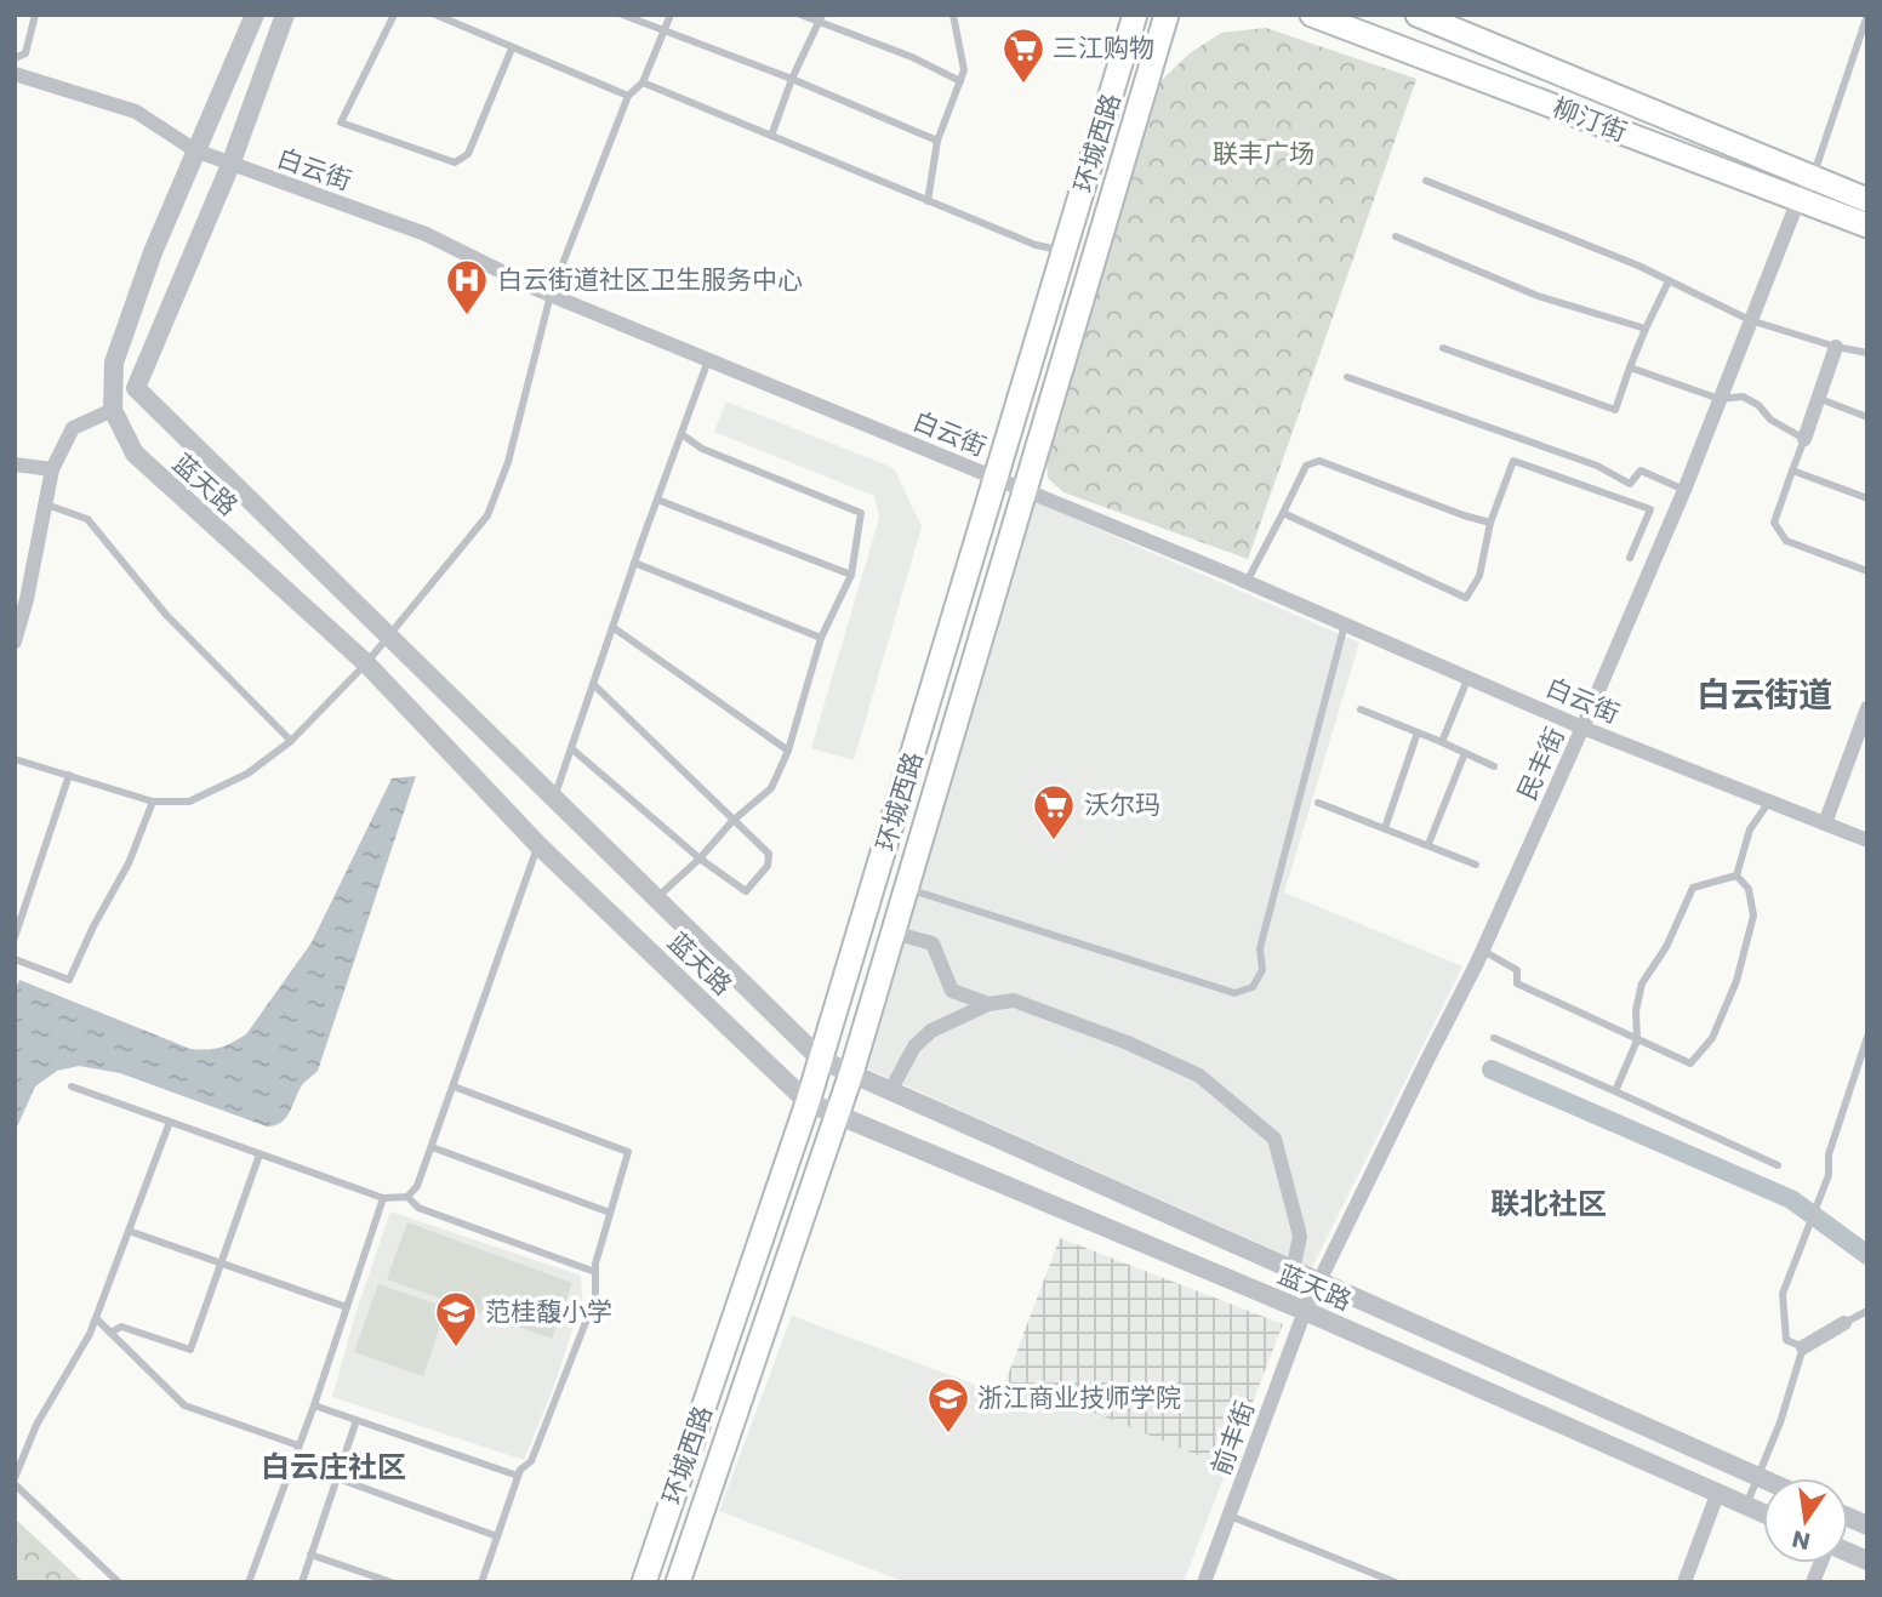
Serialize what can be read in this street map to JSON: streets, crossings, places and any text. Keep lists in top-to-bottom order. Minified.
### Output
{"streets":{"main road":["柳汀街","环城西路"],"street":["白云街","蓝天路","民丰街","前丰街"]},"crossings":[["柳汀街","民丰街"],["环城西路","白云街"],["环城西路","蓝天路"],["白云街","蓝天路"],["白云街","民丰街"],["蓝天路","民丰街"],["蓝天路","前丰街"],["民丰街","前丰街"]],"districts":["白云街道","联北社区","白云庄社区"],"parks":["联丰广场"],"places":{"supermarket":["三江购物","沃尔玛"],"hospital":["白云街道社区卫生服务中心"],"school or university":["范桂馥小学","浙江商业技师学院"]},"north":"bottom"}
